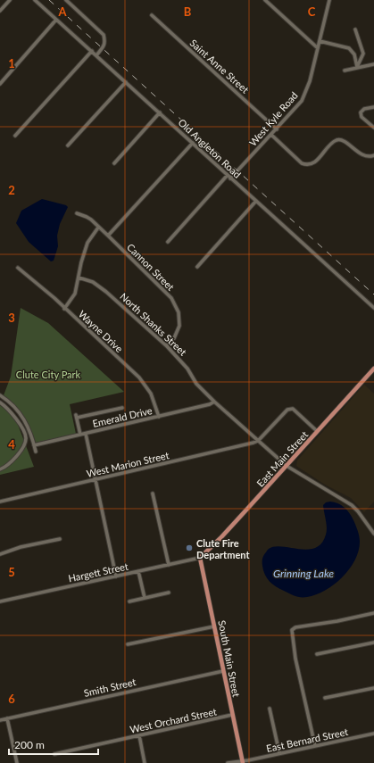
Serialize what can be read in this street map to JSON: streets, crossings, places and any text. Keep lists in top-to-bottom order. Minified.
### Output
{"streets":{"main road":["East Main Street","South Main Street"],"street":["Saint Anne Street","West Kyle Road","Old Angleton Road","Cannon Street","North Shanks Street","Wayne Drive","Emerald Drive","West Marion Street","Hargett Street","Smith Street","West Orchard Street","East Bernard Street"]},"crossings":[["Saint Anne Street","West Kyle Road"],["West Kyle Road","Old Angleton Road"],["Cannon Street","North Shanks Street"],["North Shanks Street","Emerald Drive"],["North Shanks Street","East Main Street"],["North Shanks Street","West Marion Street"],["Wayne Drive","Emerald Drive"],["East Main Street","Hargett Street"],["East Main Street","South Main Street"],["Hargett Street","South Main Street"],["South Main Street","Smith Street"],["South Main Street","West Orchard Street"],["South Main Street","East Bernard Street"]],"water":["Grinning Lake"],"parks":["Clute City Park"],"places":["Clute Fire Department"],"scale_bar":"200 m","grid":{"columns":["A","B","C"],"rows":["1","2","3","4","5","6"]}}
